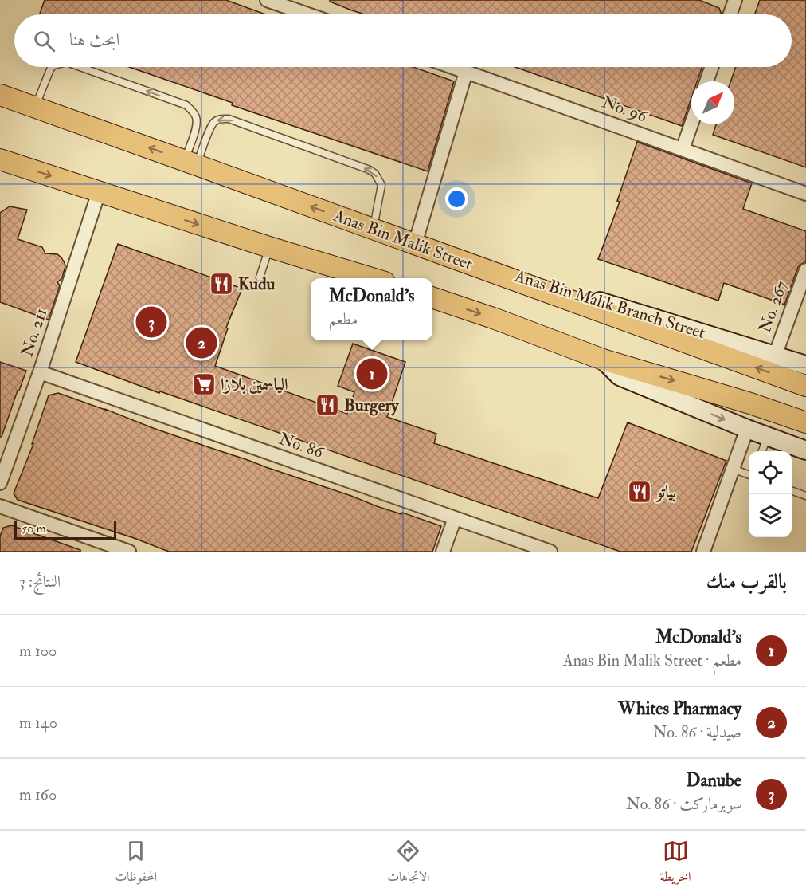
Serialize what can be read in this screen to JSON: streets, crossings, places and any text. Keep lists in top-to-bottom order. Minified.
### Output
{"streets":{"main road":["Anas Bin Malik Street","Anas Bin Malik Branch Street"],"street":["No. 96","No. 267","No. 211","No. 86"]},"crossings":[["Anas Bin Malik Street","Anas Bin Malik Branch Street"],["Anas Bin Malik Branch Street","No. 267"],["No. 211","No. 86"]],"places":{"restaurant":["Kudu","Burgery","بياتو"],"supermarket":["الياسمين بلازا"]},"scale_bar":"50 m","north":"top right","page":{"search":"ابحث هنا","popup":["McDonald's","مطعم"],"pins":["3","2","1"],"scale":"50 m","heading":["بالقرب منك","النتائج: 3"],"list":[{"mark":"1","name":"McDonald's","note":"مطعم · Anas Bin Malik Street","value":"100 m"},{"mark":"2","name":"Whites Pharmacy","note":"صيدلية · No. 86","value":"140 m"},{"mark":"3","name":"Danube","note":"سوبرماركت · No. 86","value":"160 m"}],"nav":["الخريطة","الاتجاهات","المحفوظات"]}}
